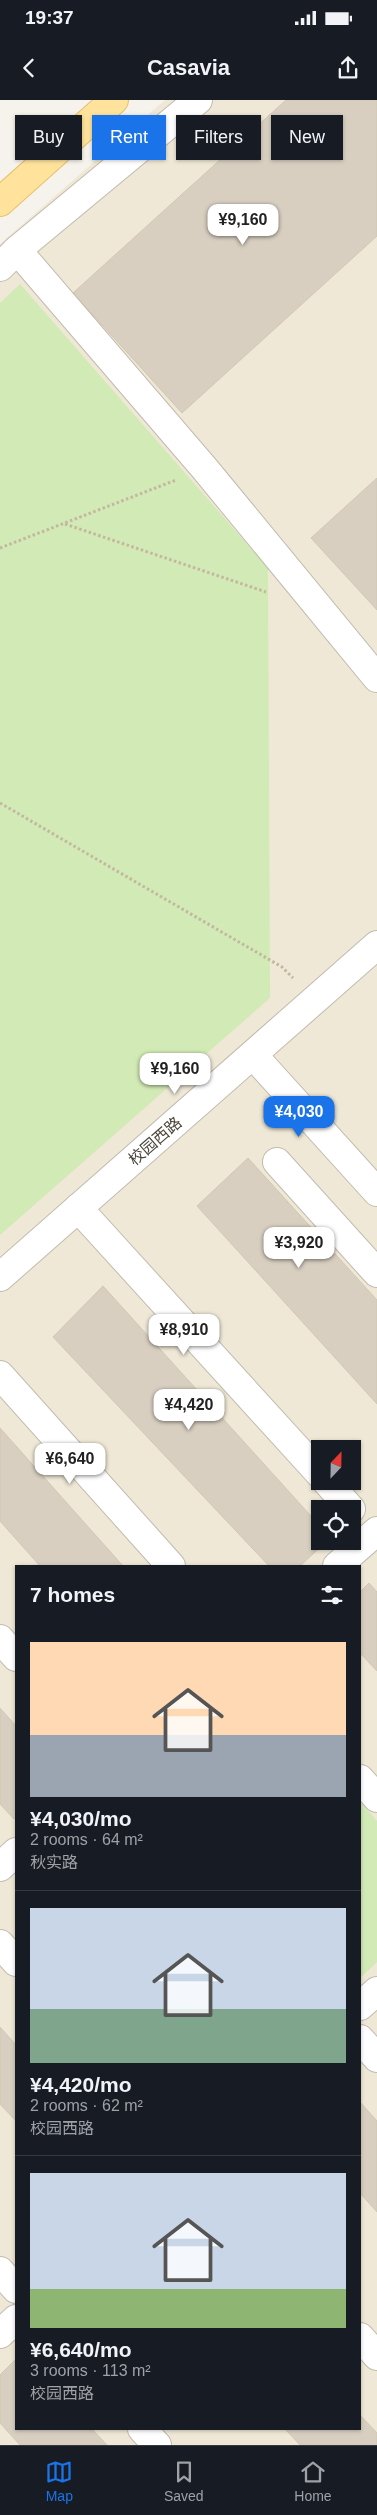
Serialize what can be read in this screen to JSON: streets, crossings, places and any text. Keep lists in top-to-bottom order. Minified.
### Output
{"streets":{"street":["校园西路"]},"north":"top","page":{"status":"19:37","header":"Casavia","chip":["Buy","Rent","Filters","New"],"price":["¥9,160","¥9,160","¥4,030","¥3,920","¥8,910","¥4,420","¥6,640"],"heading":"7 homes","list":[{"name":"¥4,030/mo","note":"2 rooms · 64 m² · 秋实路"},{"name":"¥4,420/mo","note":"2 rooms · 62 m² · 校园西路"},{"name":"¥6,640/mo","note":"3 rooms · 113 m² · 校园西路"}],"tabs":["Map","Saved","Home"]}}
